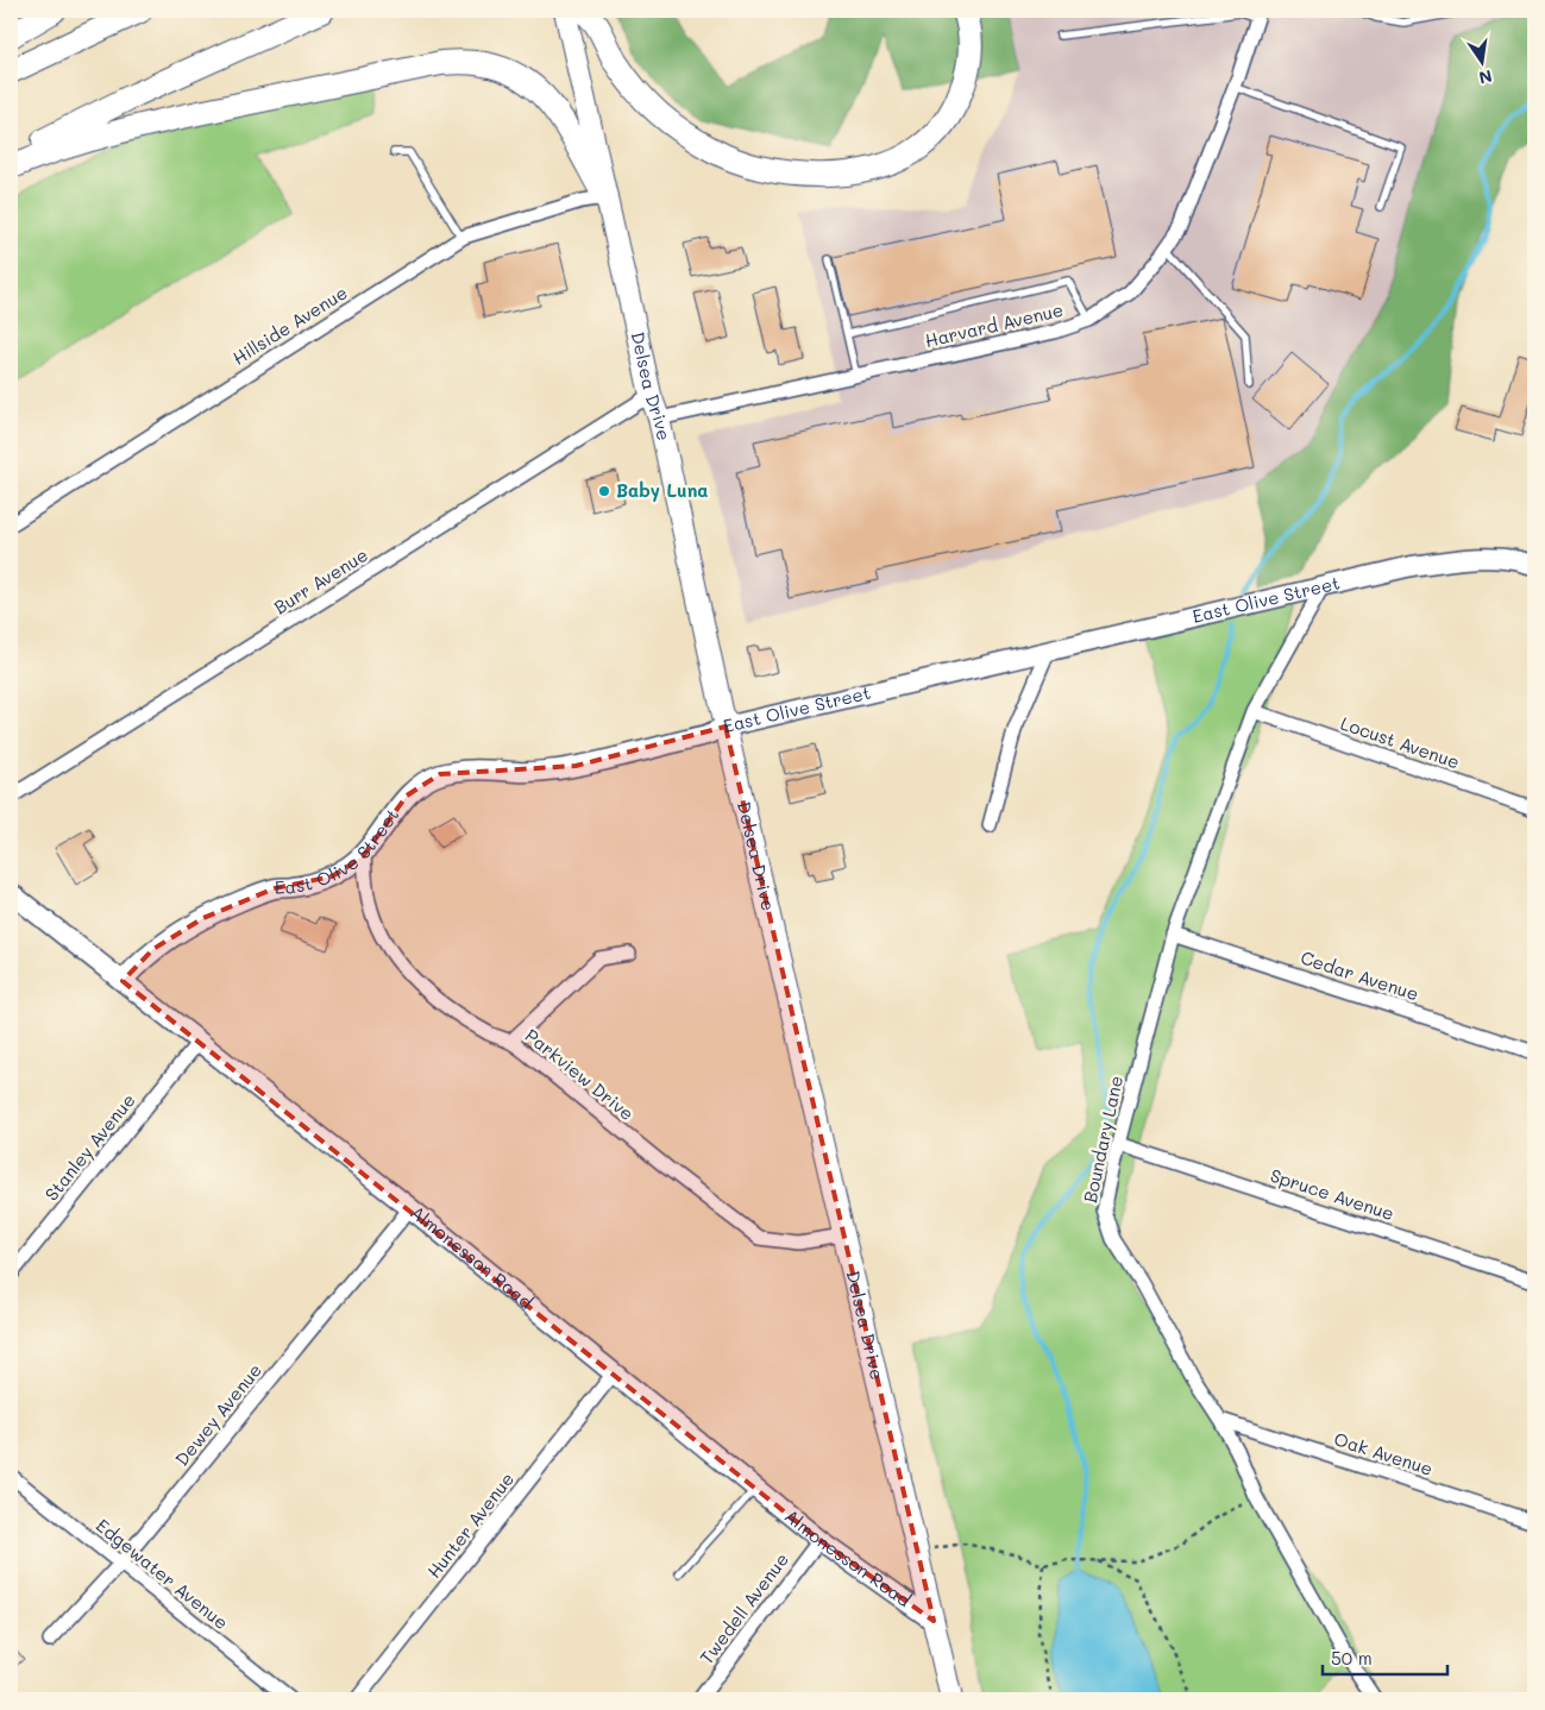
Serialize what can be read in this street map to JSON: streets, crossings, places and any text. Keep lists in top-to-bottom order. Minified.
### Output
{"streets":{"main road":["Delsea Drive"],"street":["Hillside Avenue","Harvard Avenue","Burr Avenue","East Olive Street","Locust Avenue","Cedar Avenue","Parkview Drive","Boundary Lane","Stanley Avenue","Spruce Avenue","Almonesson Road","Dewey Avenue","Oak Avenue","Hunter Avenue","Edgewater Avenue","Twedell Avenue"]},"crossings":[["Hillside Avenue","Delsea Drive"],["Harvard Avenue","Delsea Drive"],["Delsea Drive","Burr Avenue"],["Delsea Drive","East Olive Street"],["Delsea Drive","Parkview Drive"],["Delsea Drive","Almonesson Road"],["East Olive Street","Parkview Drive"],["East Olive Street","Boundary Lane"],["East Olive Street","Almonesson Road"],["Locust Avenue","Boundary Lane"],["Cedar Avenue","Boundary Lane"],["Boundary Lane","Spruce Avenue"],["Boundary Lane","Oak Avenue"],["Stanley Avenue","Almonesson Road"],["Almonesson Road","Dewey Avenue"],["Almonesson Road","Hunter Avenue"],["Almonesson Road","Twedell Avenue"],["Dewey Avenue","Edgewater Avenue"]],"places":["Baby Luna"],"scale_bar":"50 m","north":"bottom"}
